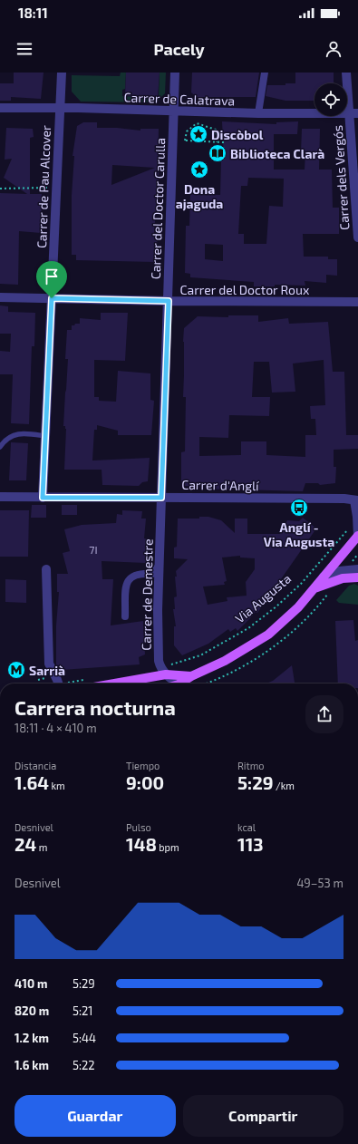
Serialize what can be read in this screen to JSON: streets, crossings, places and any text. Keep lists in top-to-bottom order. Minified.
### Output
{"streets":{"street":["Carrer de Calatrava","Carrer dels Vergós","Carrer de Pau Alcover","Carrer del Doctor Carulla","Carrer del Doctor Roux","Carrer d'Anglí","Carrer de Demestre"],"path":["Via Augusta"]},"crossings":[["Carrer de Calatrava","Carrer dels Vergós"],["Carrer de Calatrava","Carrer de Pau Alcover"],["Carrer de Calatrava","Carrer del Doctor Carulla"],["Carrer de Pau Alcover","Carrer del Doctor Roux"],["Carrer de Pau Alcover","Carrer d'Anglí"],["Carrer del Doctor Carulla","Carrer del Doctor Roux"],["Carrer del Doctor Carulla","Carrer d'Anglí"],["Carrer del Doctor Carulla","Carrer de Demestre"],["Carrer d'Anglí","Carrer de Demestre"]],"places":{"place":["Discòbol","Dona ajaguda"],"library":["Biblioteca Clarà"],"bus stop":["Anglí - Via Augusta"],"metro station":["Sarrià"]},"house_numbers":["7I"],"page":{"status":"18:11","header":"Pacely","heading":["Carrera nocturna","18:11 · 4 × 410 m"],"stats":[["Distancia","1.64 km"],["Tiempo","9:00"],["Ritmo","5:29 /km"],["Desnivel","24 m"],["Pulso","148 bpm"],["kcal","113"]],"chart":["Desnivel","49–53 m"],"list":[{"name":"410 m","note":"5:29"},{"name":"820 m","note":"5:21"},{"name":"1.2 km","note":"5:44"},{"name":"1.6 km","note":"5:22"}],"buttons":["Guardar","Compartir"]}}
